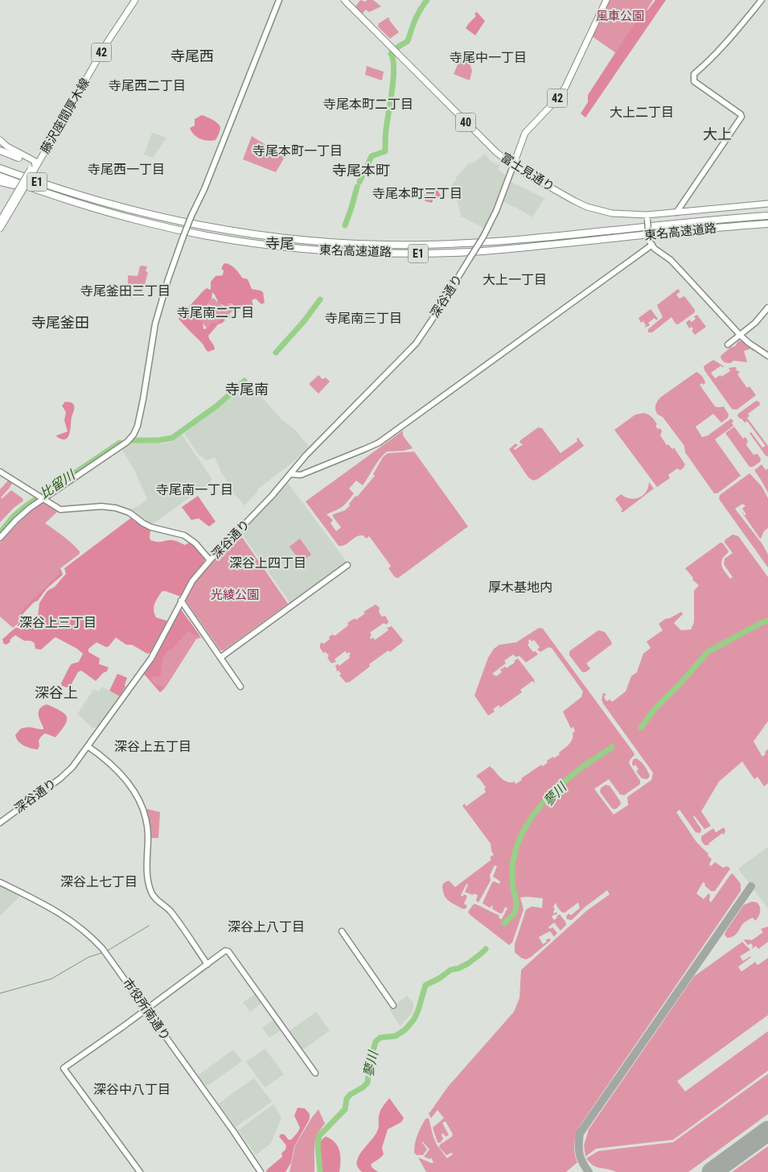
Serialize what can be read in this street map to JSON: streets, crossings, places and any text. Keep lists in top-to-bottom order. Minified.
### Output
{"streets":{"highway":["E1","東名高速道路"],"main road":["42","藤沢座間厚木線","40","富士見通り"],"street":["深谷通り","市役所南通り"]},"crossings":[["42","藤沢座間厚木線"],["42","富士見通り"],["42","深谷通り"],["富士見通り","深谷通り"]],"districts":["寺尾西","寺尾中一丁目","寺尾西二丁目","寺尾本町二丁目","大上二丁目","大上","寺尾本町一丁目","寺尾西一丁目","寺尾本町","寺尾本町三丁目","寺尾","大上一丁目","寺尾釜田三丁目","寺尾南二丁目","寺尾南三丁目","寺尾釜田","寺尾南","寺尾南一丁目","深谷上四丁目","厚木基地内","深谷上三丁目","深谷上","深谷上五丁目","深谷上七丁目","深谷上八丁目","深谷中八丁目"],"water":["比留川","蓼川"],"parks":["風車公園","光綾公園"]}
